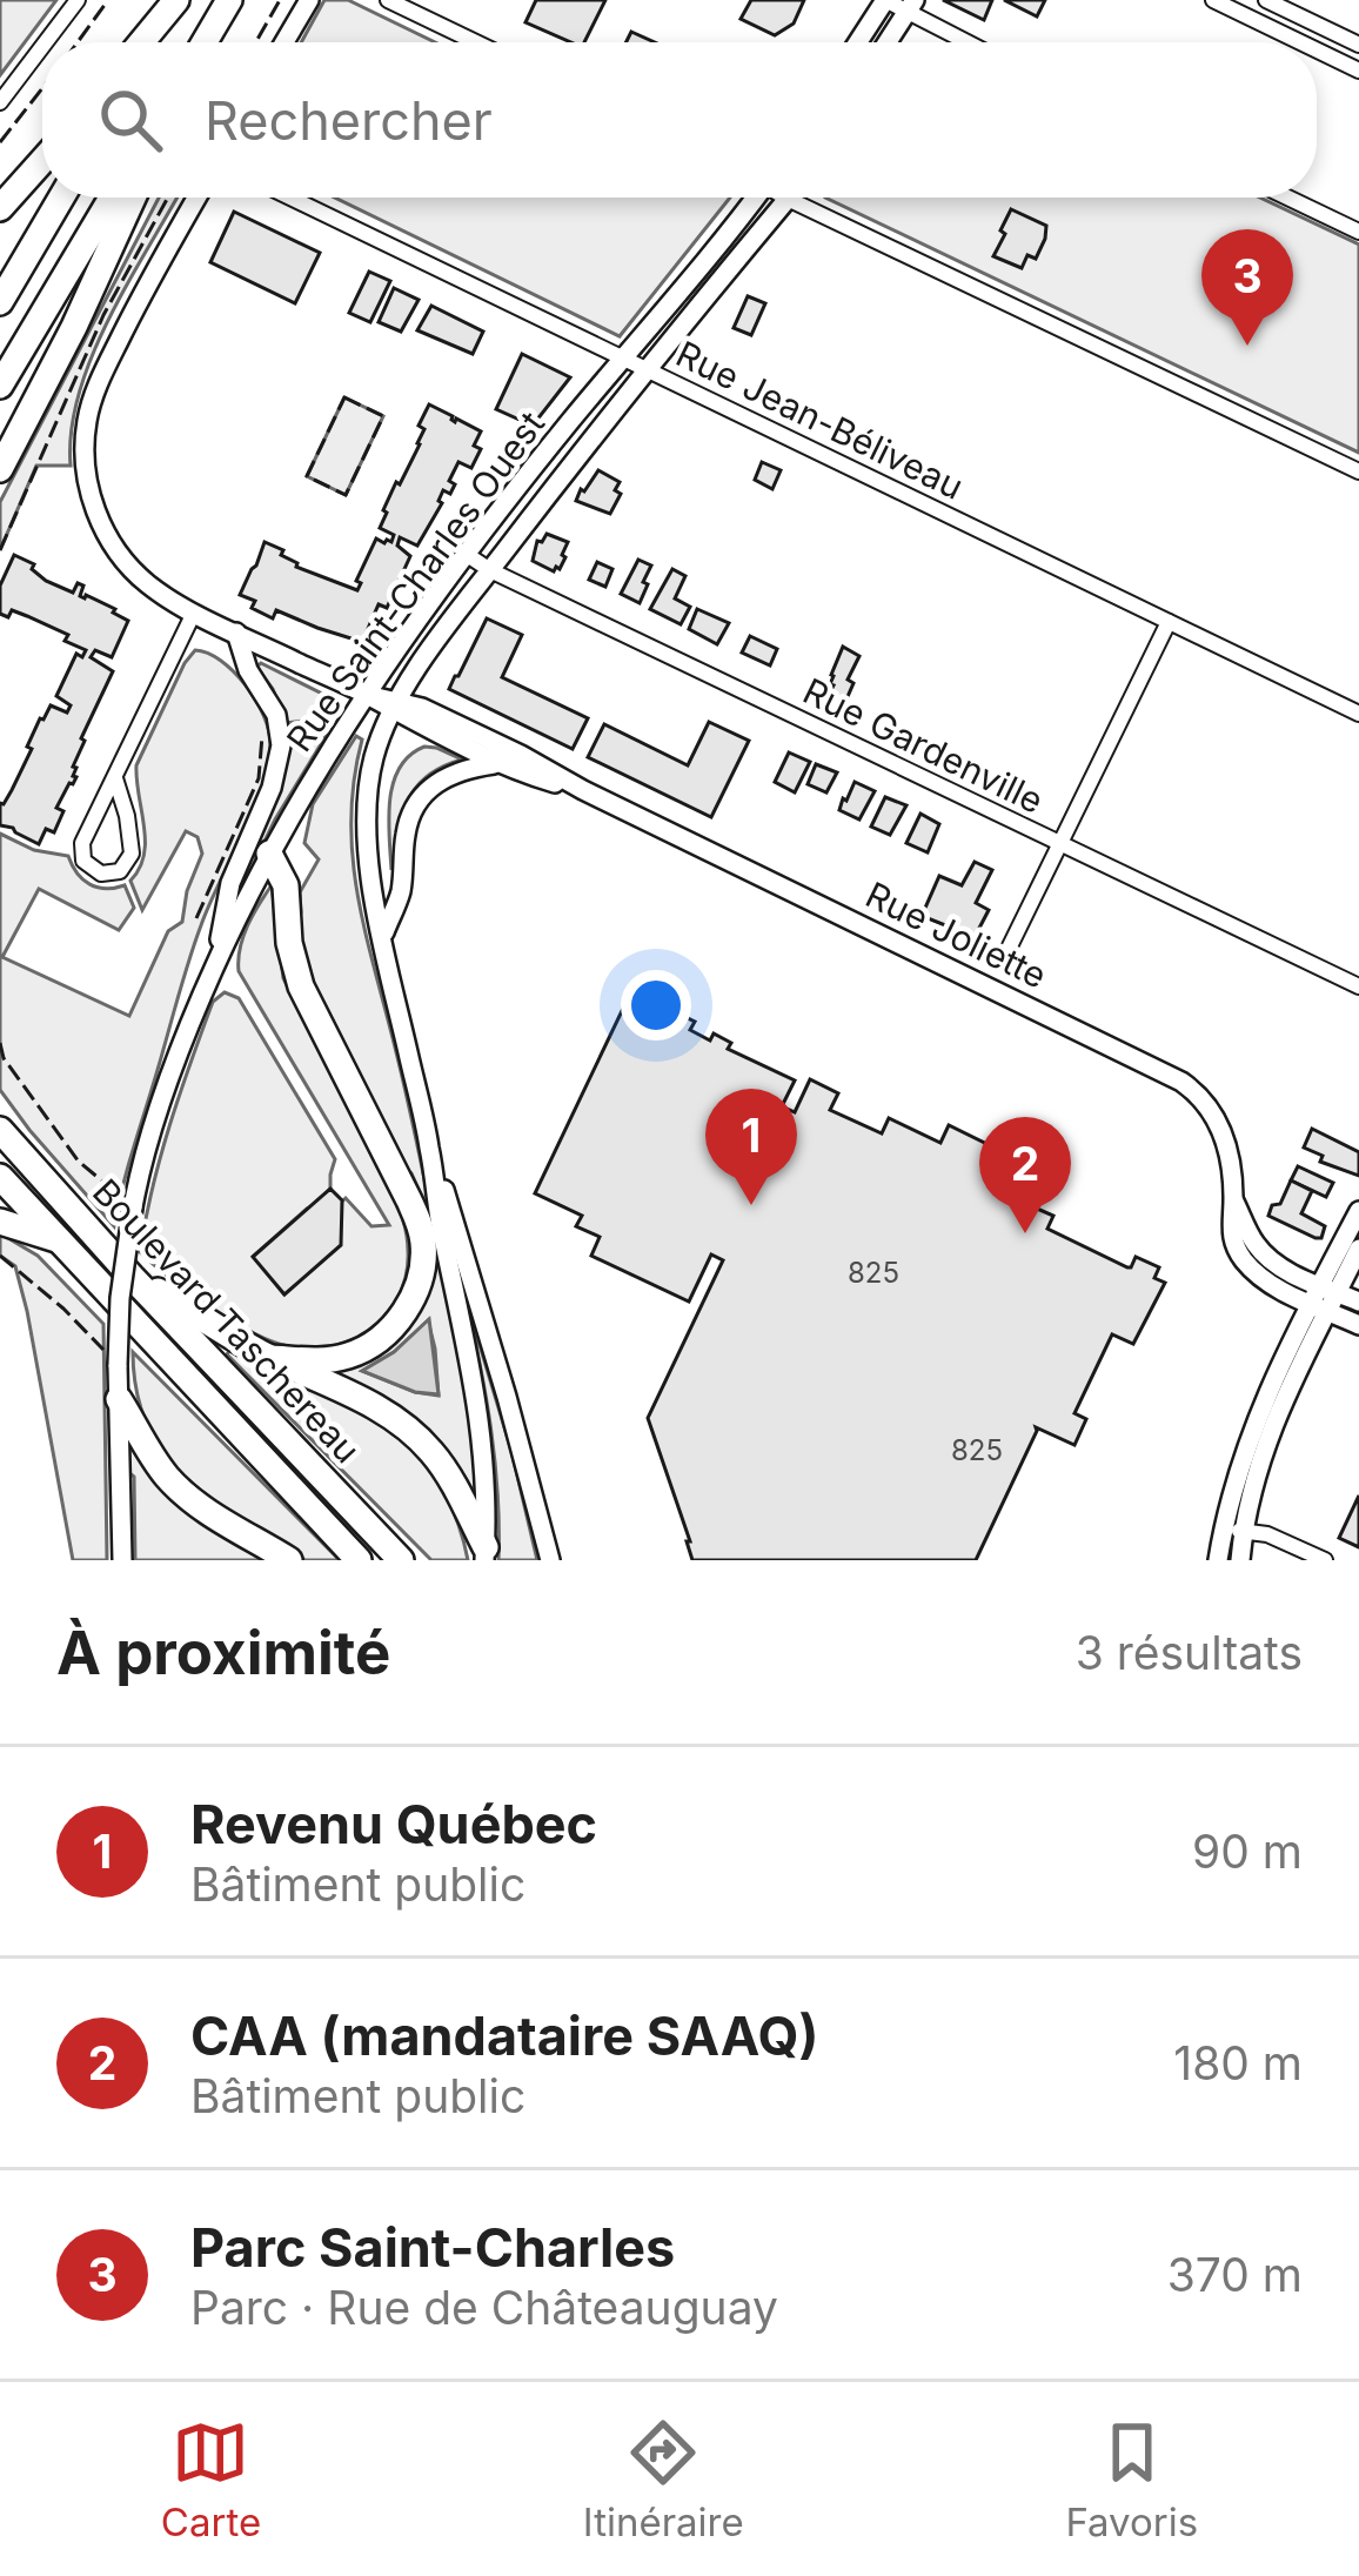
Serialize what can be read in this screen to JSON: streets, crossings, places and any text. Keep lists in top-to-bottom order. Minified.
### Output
{"streets":{"highway":["Boulevard Taschereau"],"street":["Rue Jean-Béliveau","Rue Saint-Charles Ouest","Rue Gardenville","Rue Joliette"]},"crossings":[["Rue Jean-Béliveau","Rue Saint-Charles Ouest"],["Rue Saint-Charles Ouest","Rue Gardenville"],["Rue Saint-Charles Ouest","Rue Joliette"]],"house_numbers":["825","825"],"page":{"search":"Rechercher","pins":["3","1","2"],"heading":["À proximité","3 résultats"],"list":[{"mark":"1","name":"Revenu Québec","note":"Bâtiment public","value":"90 m"},{"mark":"2","name":"CAA (mandataire SAAQ)","note":"Bâtiment public","value":"180 m"},{"mark":"3","name":"Parc Saint-Charles","note":"Parc · Rue de Châteauguay","value":"370 m"}],"nav":["Carte","Itinéraire","Favoris"]}}
